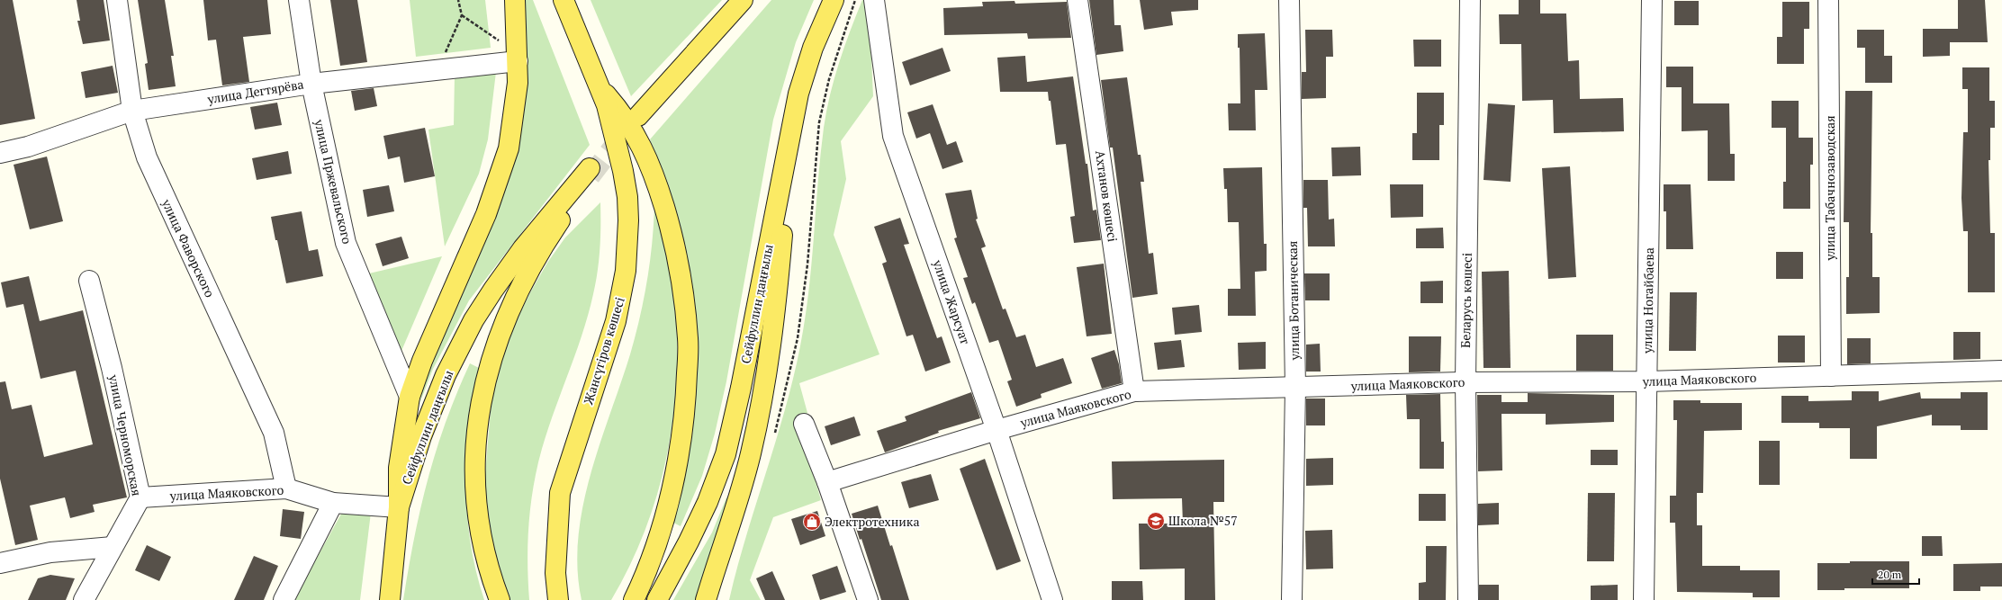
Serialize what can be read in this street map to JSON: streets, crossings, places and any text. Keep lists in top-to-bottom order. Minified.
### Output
{"streets":{"main road":["Сейфуллин даңғылы","Жансүгіров көшесі"],"street":["улица Дегтярёва","улица Пржевальского","улица Табачнозаводская","Ахтанов көшесі","улица Фаворского","улица Ботаническая","Беларусь көшесі","улица Ногайбаева","улица Жарсуат","улица Маяковского","улица Черноморская"]},"crossings":[["улица Дегтярёва","улица Пржевальского"],["улица Дегтярёва","улица Фаворского"],["улица Табачнозаводская","улица Маяковского"],["Ахтанов көшесі","улица Маяковского"],["улица Фаворского","улица Маяковского"],["улица Ботаническая","улица Маяковского"],["Беларусь көшесі","улица Маяковского"],["улица Ногайбаева","улица Маяковского"],["улица Жарсуат","улица Маяковского"],["Сейфуллин даңғылы","улица Маяковского"],["улица Маяковского","улица Черноморская"]],"places":{"school or university":["Школа №57"],"shop":["Электротехника"]},"scale_bar":"20 m"}
